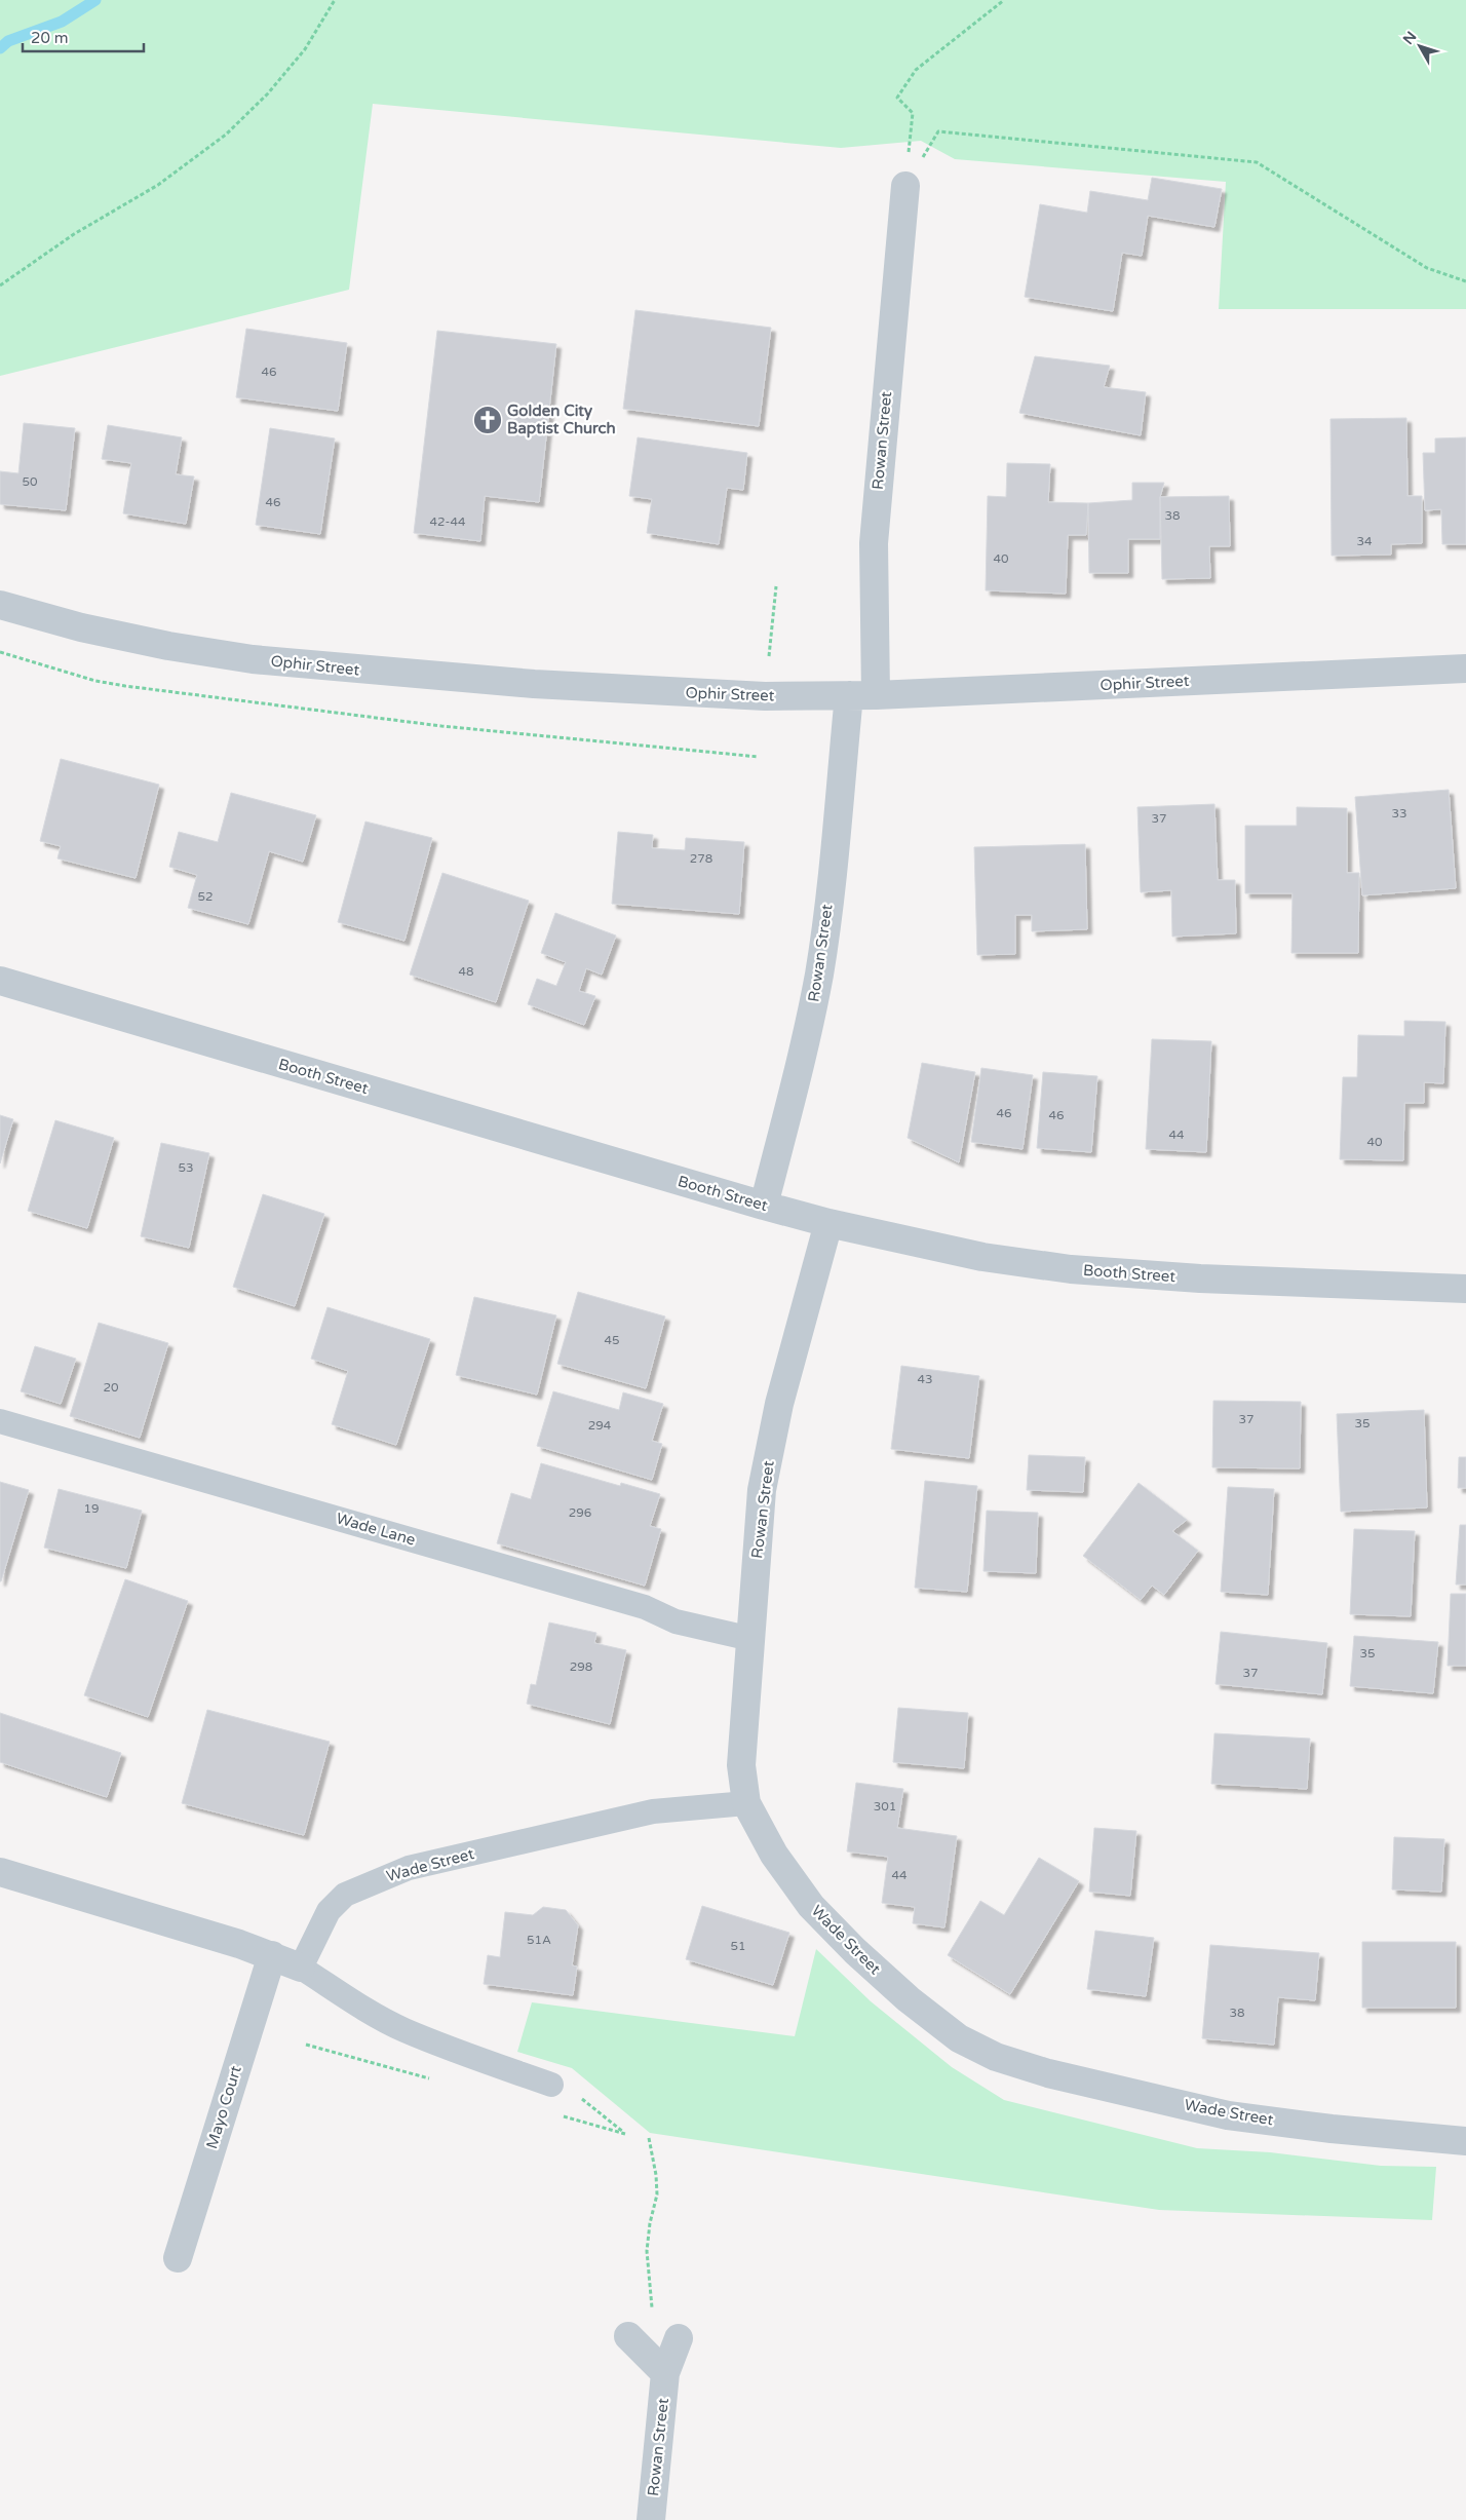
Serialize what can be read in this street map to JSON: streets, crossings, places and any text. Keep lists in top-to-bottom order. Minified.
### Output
{"streets":{"street":["Rowan Street","Ophir Street","Booth Street","Wade Street","Mayo Court"],"lane":["Wade Lane"]},"crossings":[["Rowan Street","Ophir Street"],["Rowan Street","Booth Street"],["Rowan Street","Wade Lane"],["Rowan Street","Wade Street"]],"places":{"church":["Golden City Baptist Church"]},"house_numbers":["46","50","46","38","42-44","34","40","33","37","278","52","48","46","46","44","40","53","45","43","20","37","35","294","19","296","35","298","37","301","44","51A","51","38"],"scale_bar":"20 m","north":"top left"}
